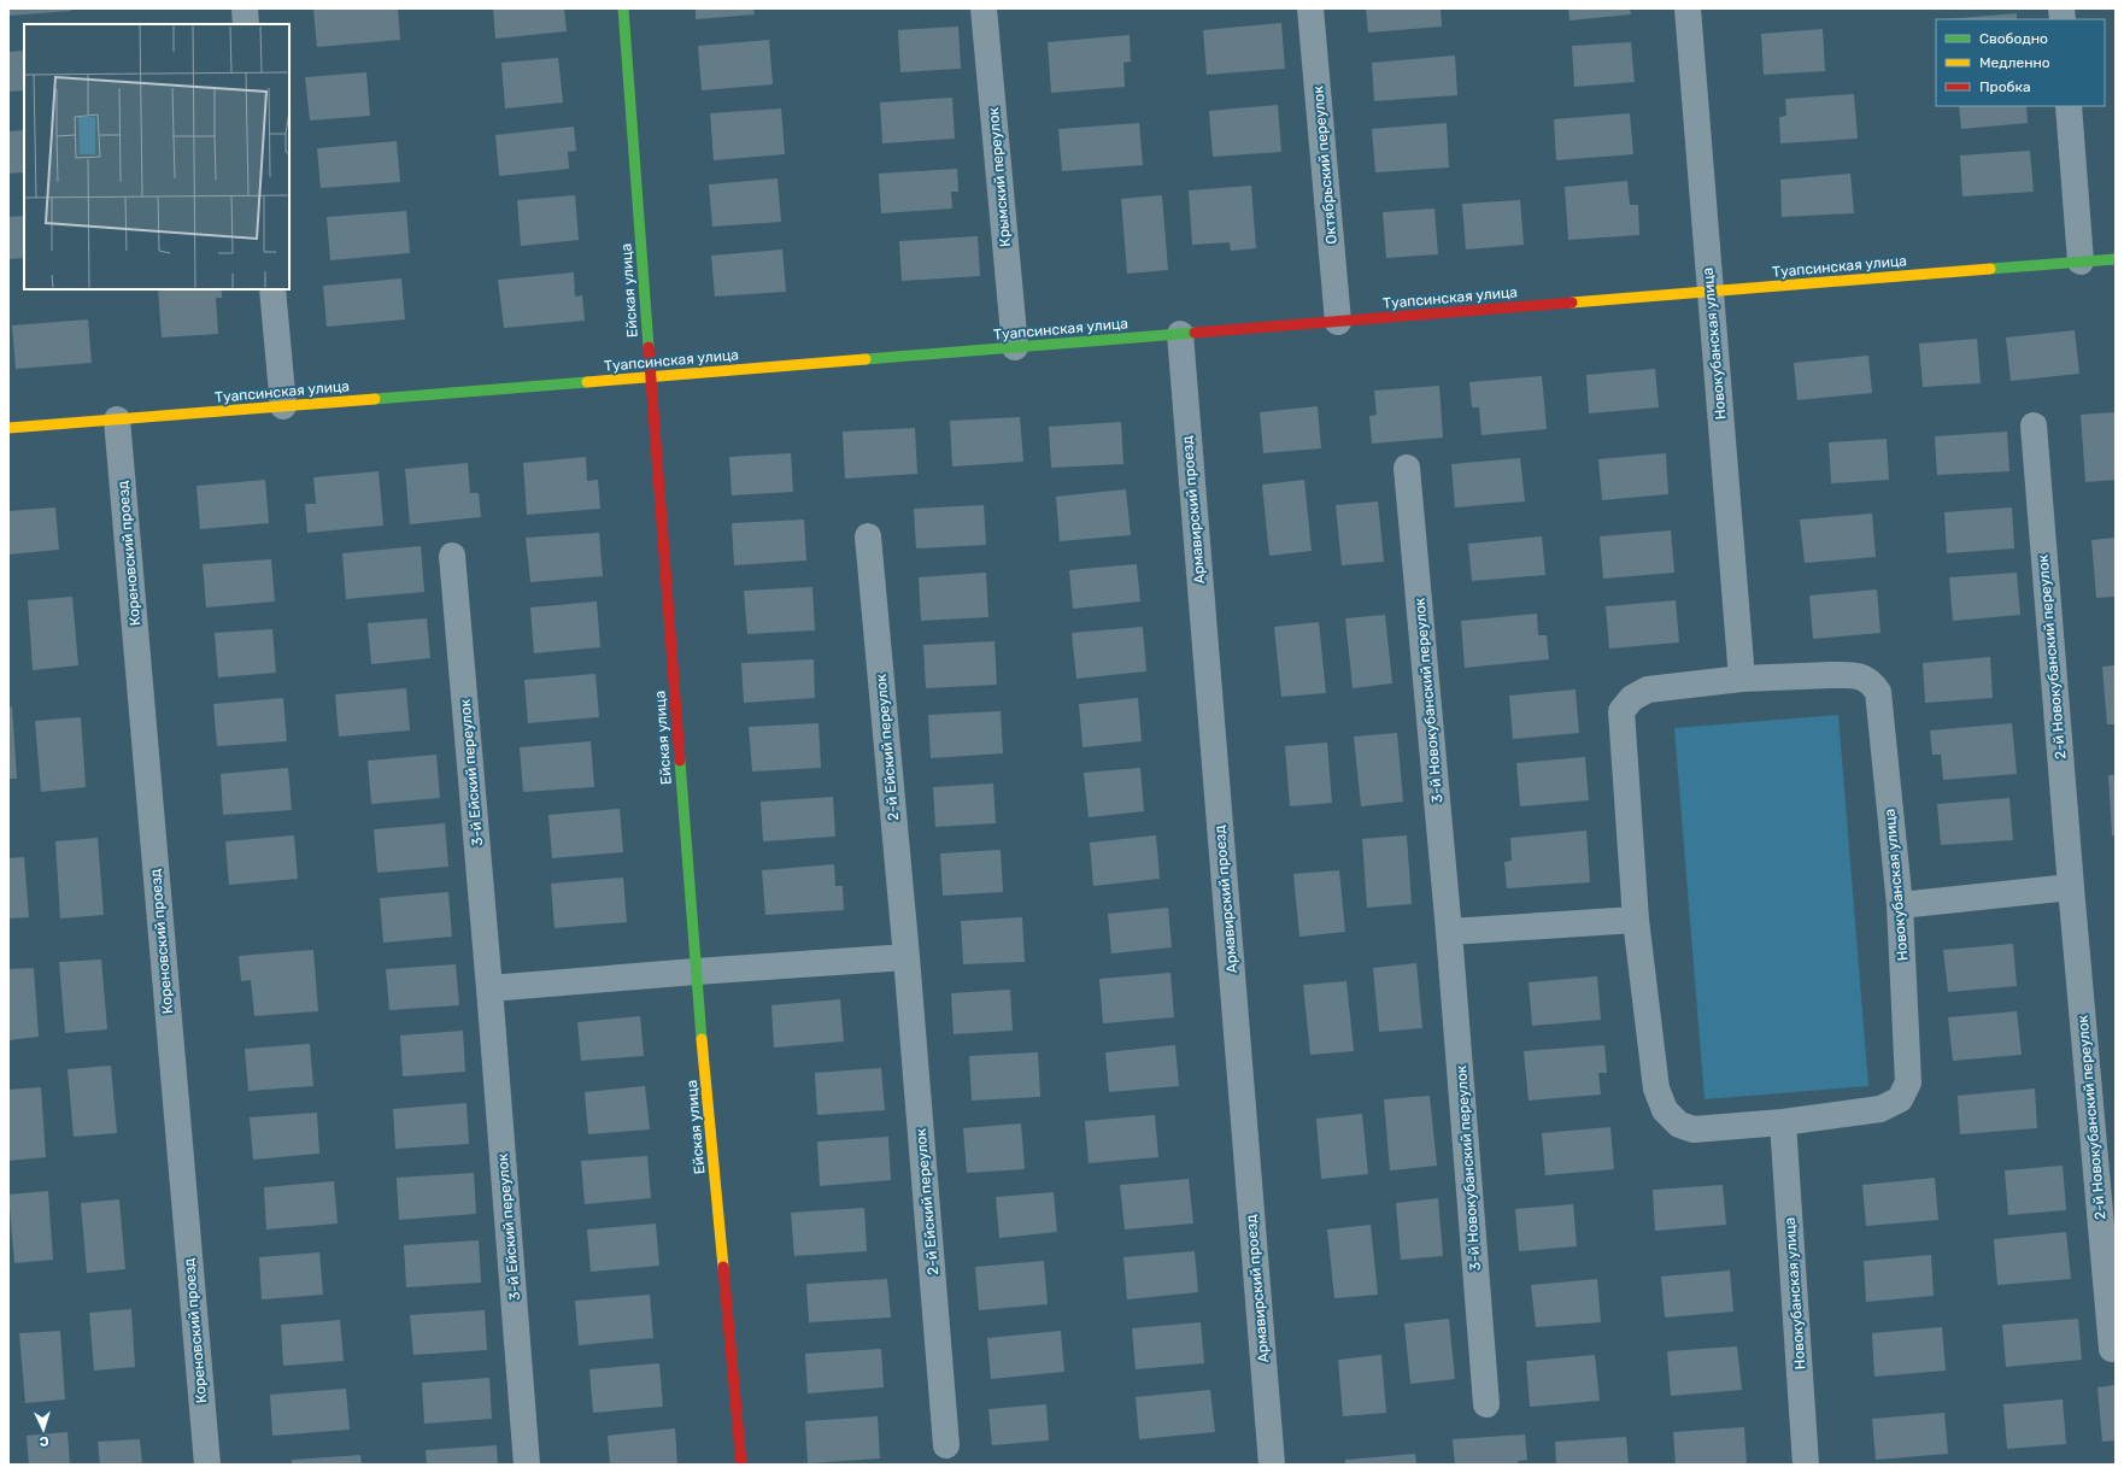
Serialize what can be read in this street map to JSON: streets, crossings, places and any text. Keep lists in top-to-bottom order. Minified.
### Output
{"streets":{"street":["Октябрьский переулок","Крымский переулок","Туапсинская улица","Ейская улица","Новокубанская улица","Армавирский проезд","Кореновский проезд","2-й Новокубанский переулок","3-й Новокубанский переулок","2-й Ейский переулок","3-й Ейский переулок"]},"crossings":[["Октябрьский переулок","Туапсинская улица"],["Крымский переулок","Туапсинская улица"],["Туапсинская улица","Ейская улица"],["Туапсинская улица","Новокубанская улица"],["Туапсинская улица","Армавирский проезд"],["Туапсинская улица","Кореновский проезд"]],"legend":["Свободно","Медленно","Пробка"],"north":"bottom"}
